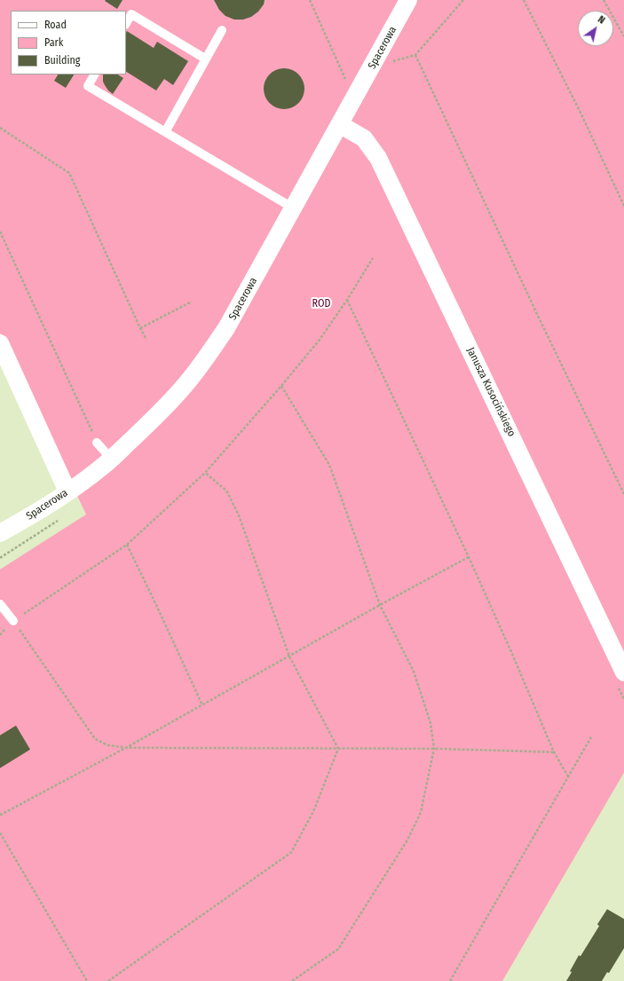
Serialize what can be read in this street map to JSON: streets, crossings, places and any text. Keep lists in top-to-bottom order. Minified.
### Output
{"streets":{"street":["Spacerowa","Janusza Kusocińskiego"]},"crossings":[["Spacerowa","Janusza Kusocińskiego"]],"parks":["ROD"],"legend":["Road","Park","Building"],"north":"top right"}
